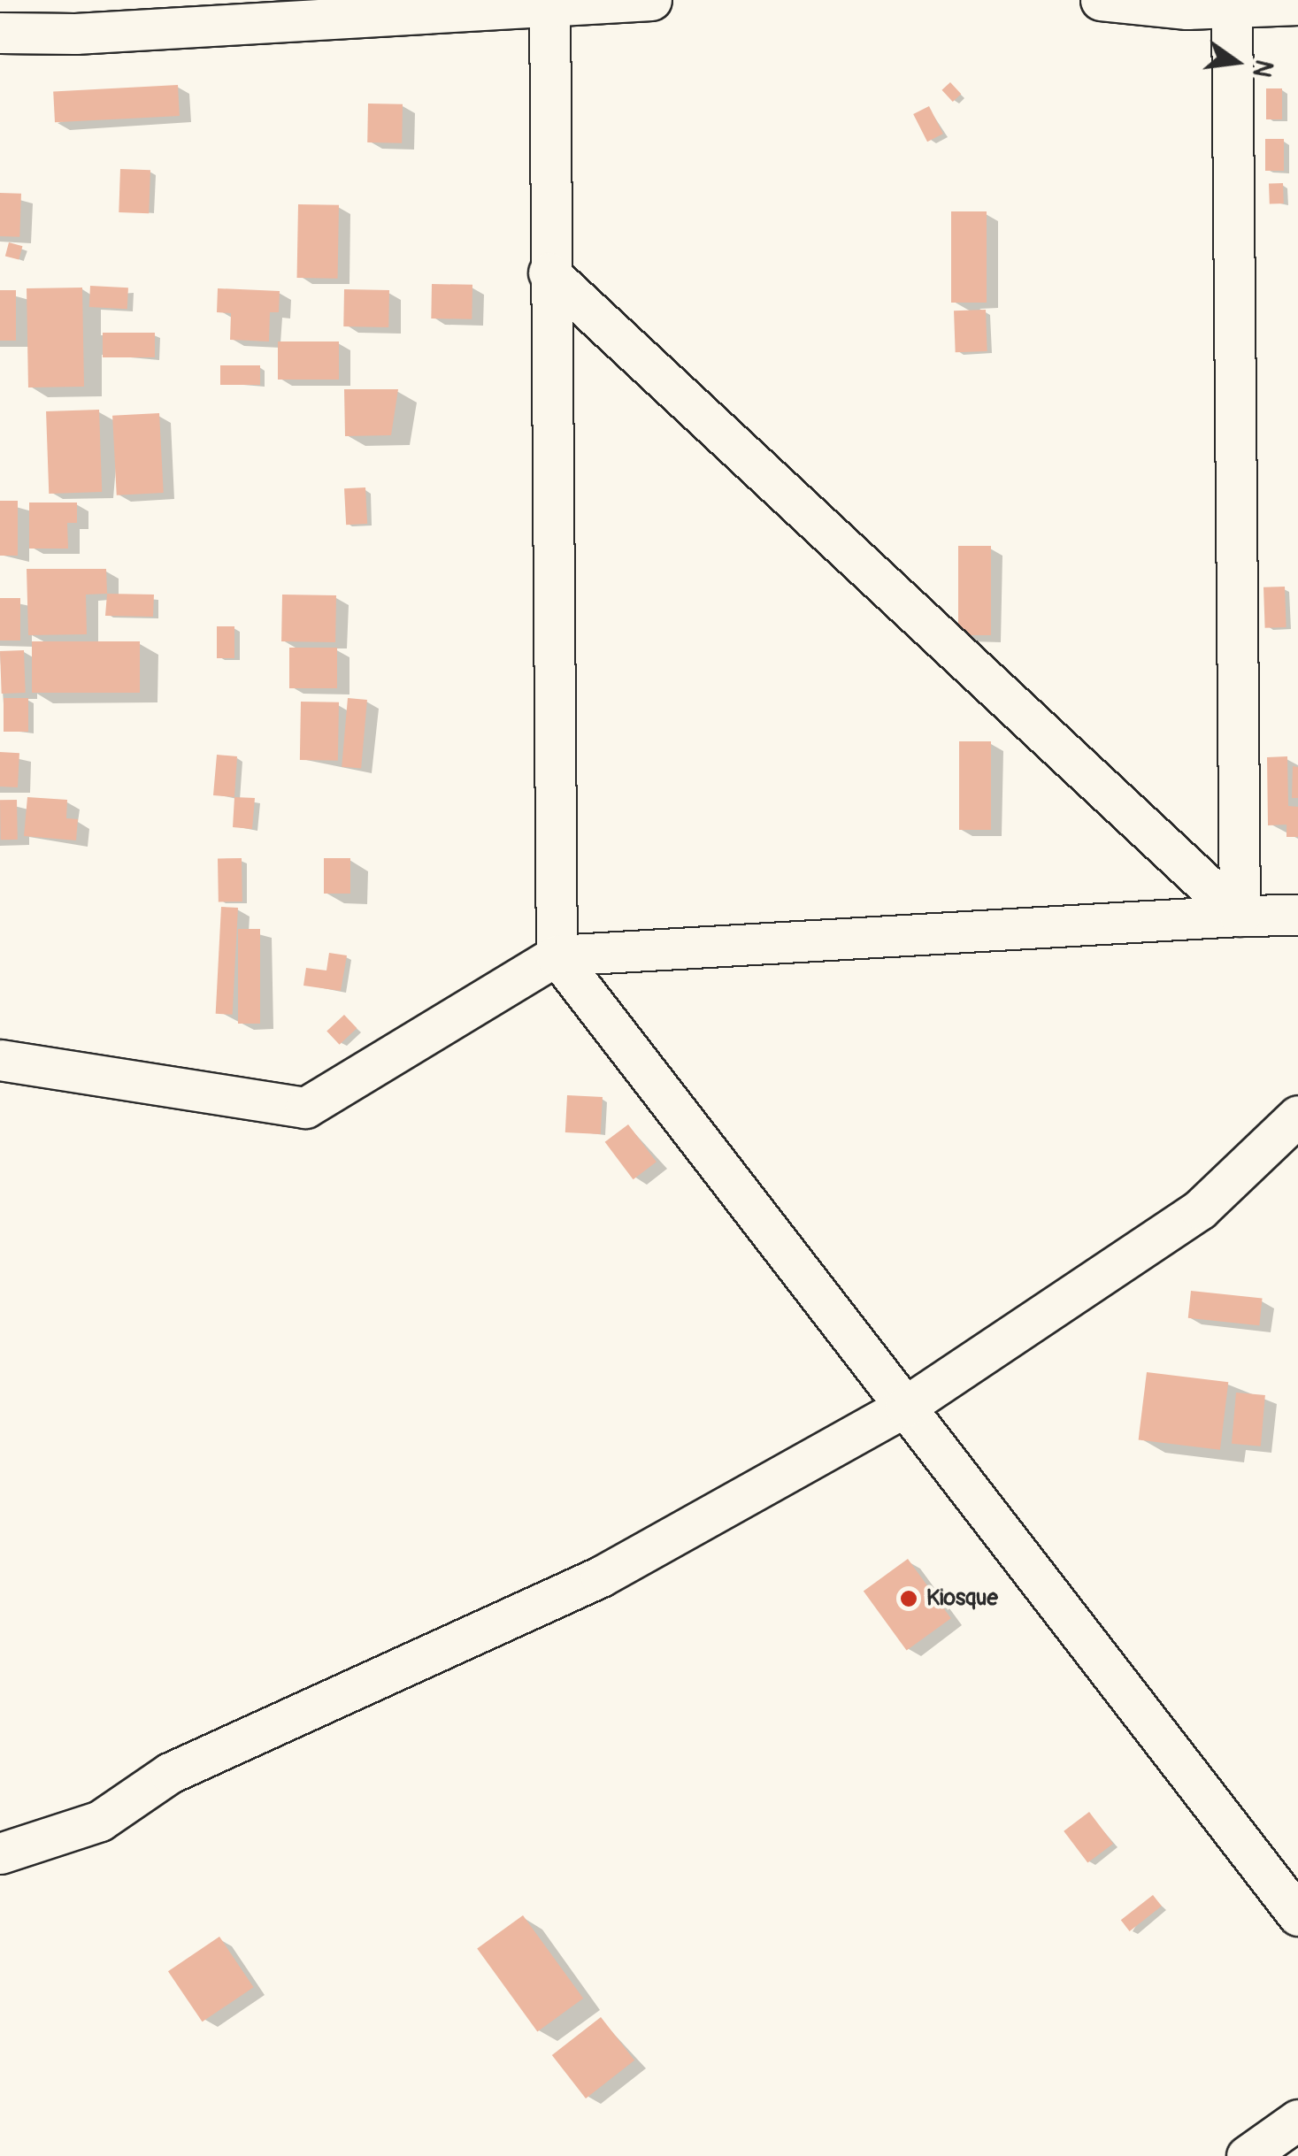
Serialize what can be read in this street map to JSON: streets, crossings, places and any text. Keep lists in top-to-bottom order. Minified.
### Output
{"places":["Kiosque"],"north":"right"}
